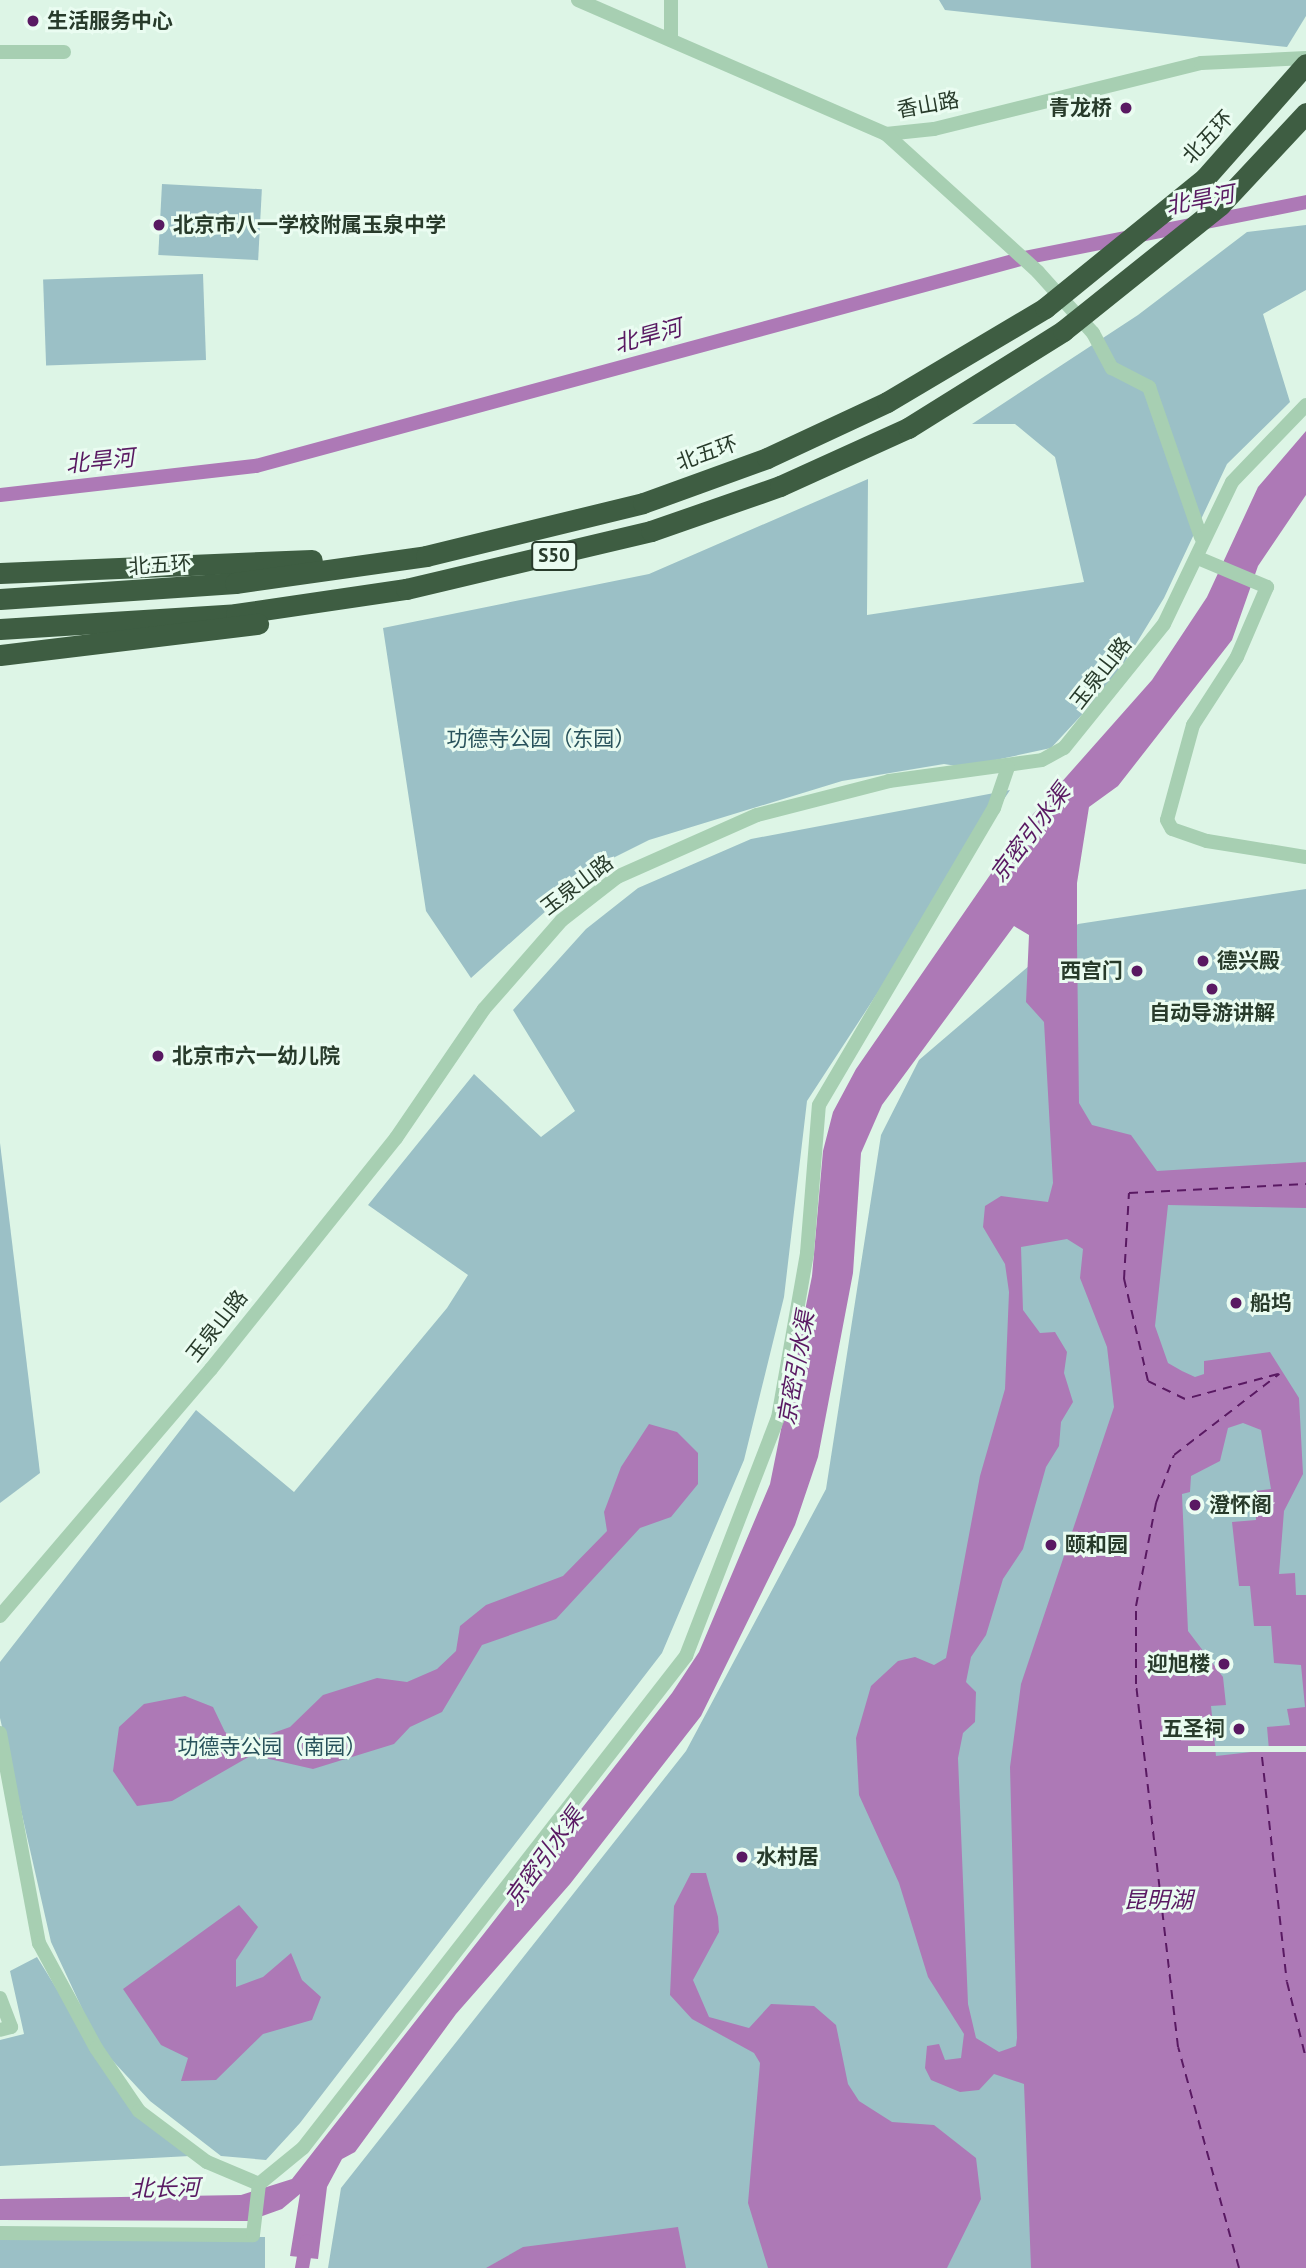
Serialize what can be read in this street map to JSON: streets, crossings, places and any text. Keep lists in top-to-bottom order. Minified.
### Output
{"streets":{"highway":["北五环","S50"],"street":["香山路","玉泉山路"]},"water":["北旱河","京密引水渠","昆明湖","北长河"],"parks":["功德寺公园（东园）","功德寺公园（南园）"],"places":["生活服务中心","青龙桥","北京市八一学校附属玉泉中学","德兴殿","西宫门","自动导游讲解","北京市六一幼儿院","船坞","澄怀阁","颐和园","迎旭楼","五圣祠","水村居"]}
